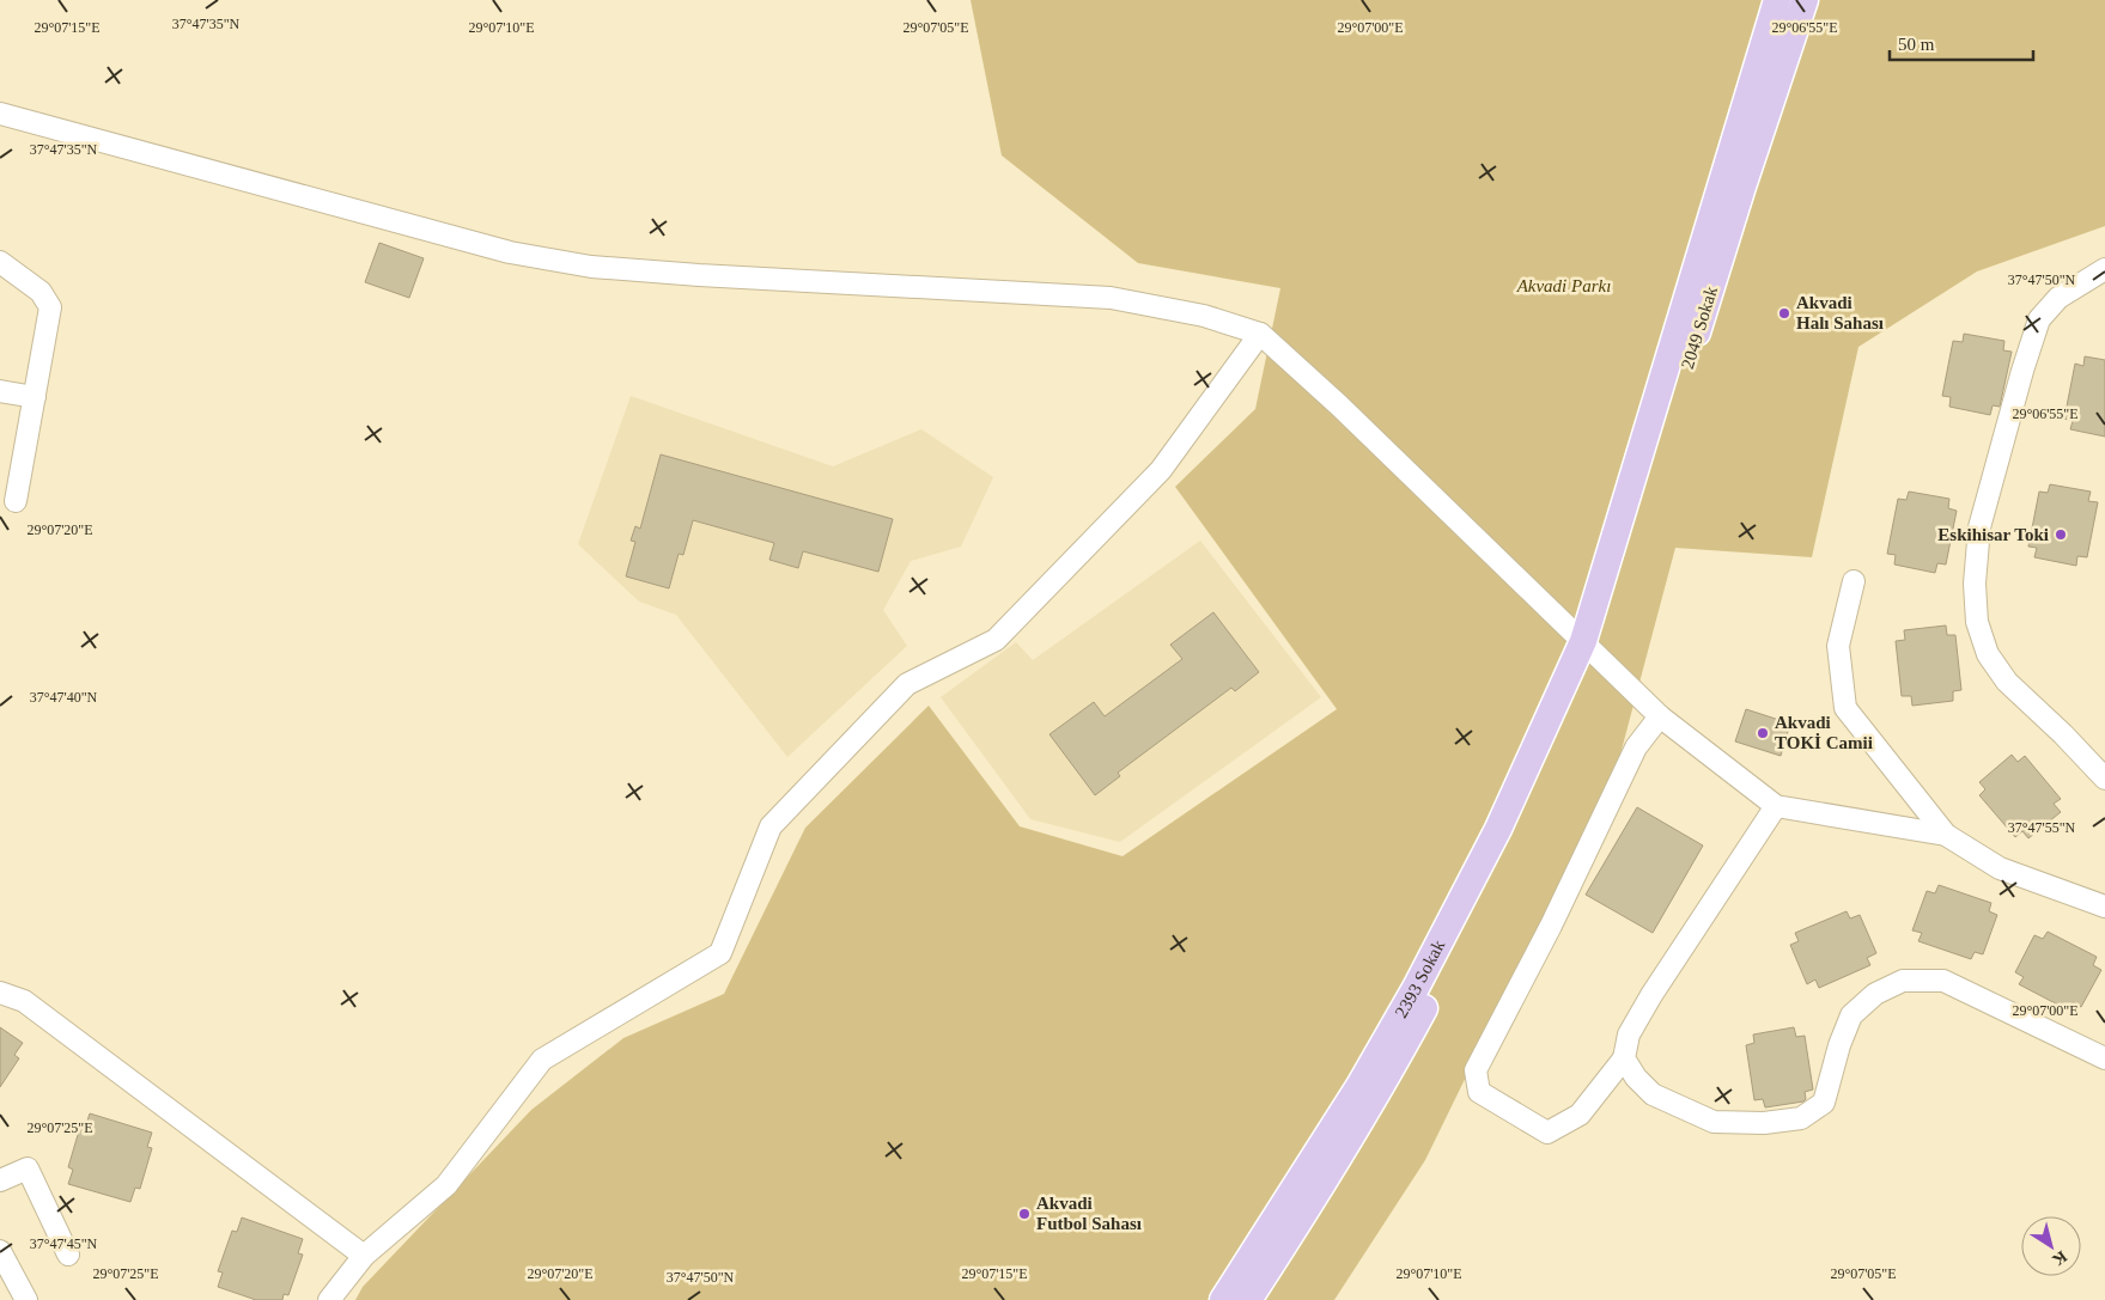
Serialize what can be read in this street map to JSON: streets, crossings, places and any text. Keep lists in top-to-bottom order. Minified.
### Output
{"streets":{"main road":["2049 Sokak","2393 Sokak"]},"crossings":[["2049 Sokak","2393 Sokak"]],"parks":["Akvadi Parkı"],"places":["Akvadi Halı Sahası","Eskihisar Toki","Akvadi TOKİ Camii","Akvadi Futbol Sahası"],"scale_bar":"50 m","north":"bottom right","coordinates":["37°47'35\"N","29°07'15\"E","29°07'10\"E","29°07'05\"E","29°07'00\"E","29°06'55\"E","37°47'50\"N","29°07'20\"E","37°47'40\"N","37°47'55\"N","29°07'25\"E","37°47'45\"N"]}
